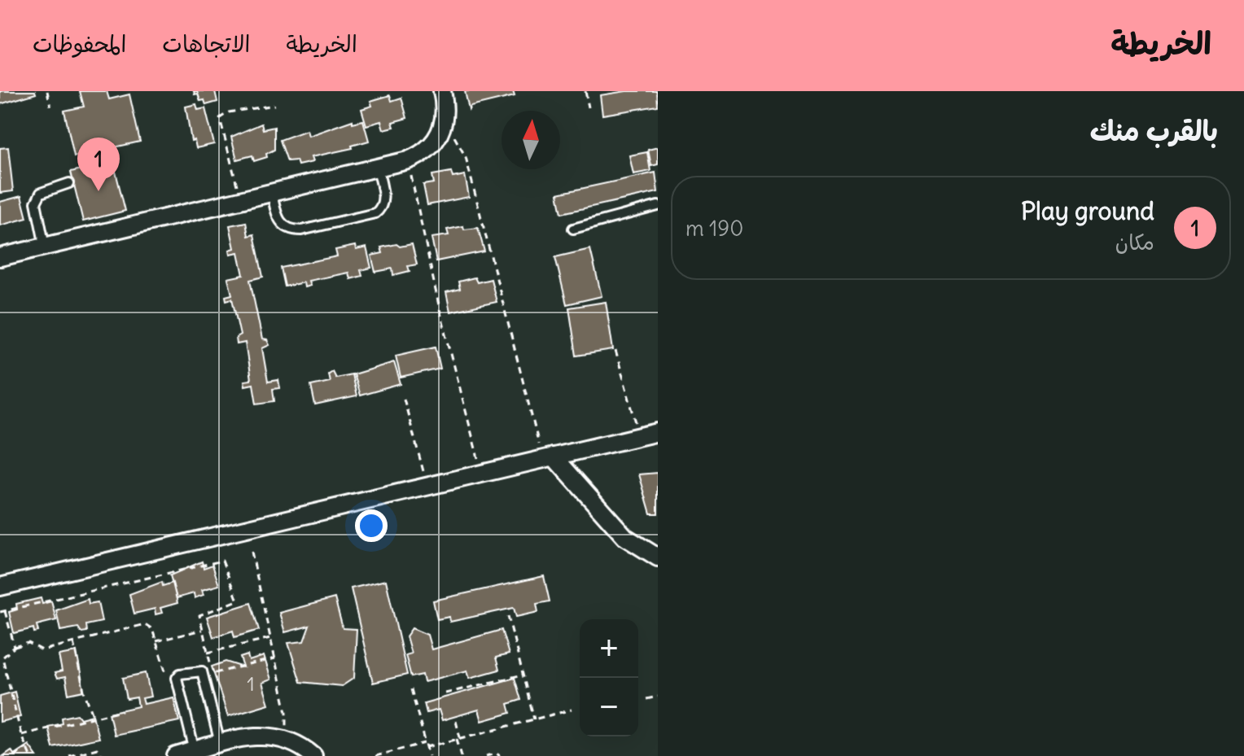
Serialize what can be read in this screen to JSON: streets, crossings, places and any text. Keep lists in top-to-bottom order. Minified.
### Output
{"house_numbers":["1"],"north":"top","page":{"header":"الخريطة","nav":["الخريطة","الاتجاهات","المحفوظات"],"heading":"بالقرب منك","pins":"1","list":[{"mark":"1","name":"Play ground","note":"مكان","value":"190 m"}],"map_buttons":["+","−"]}}
